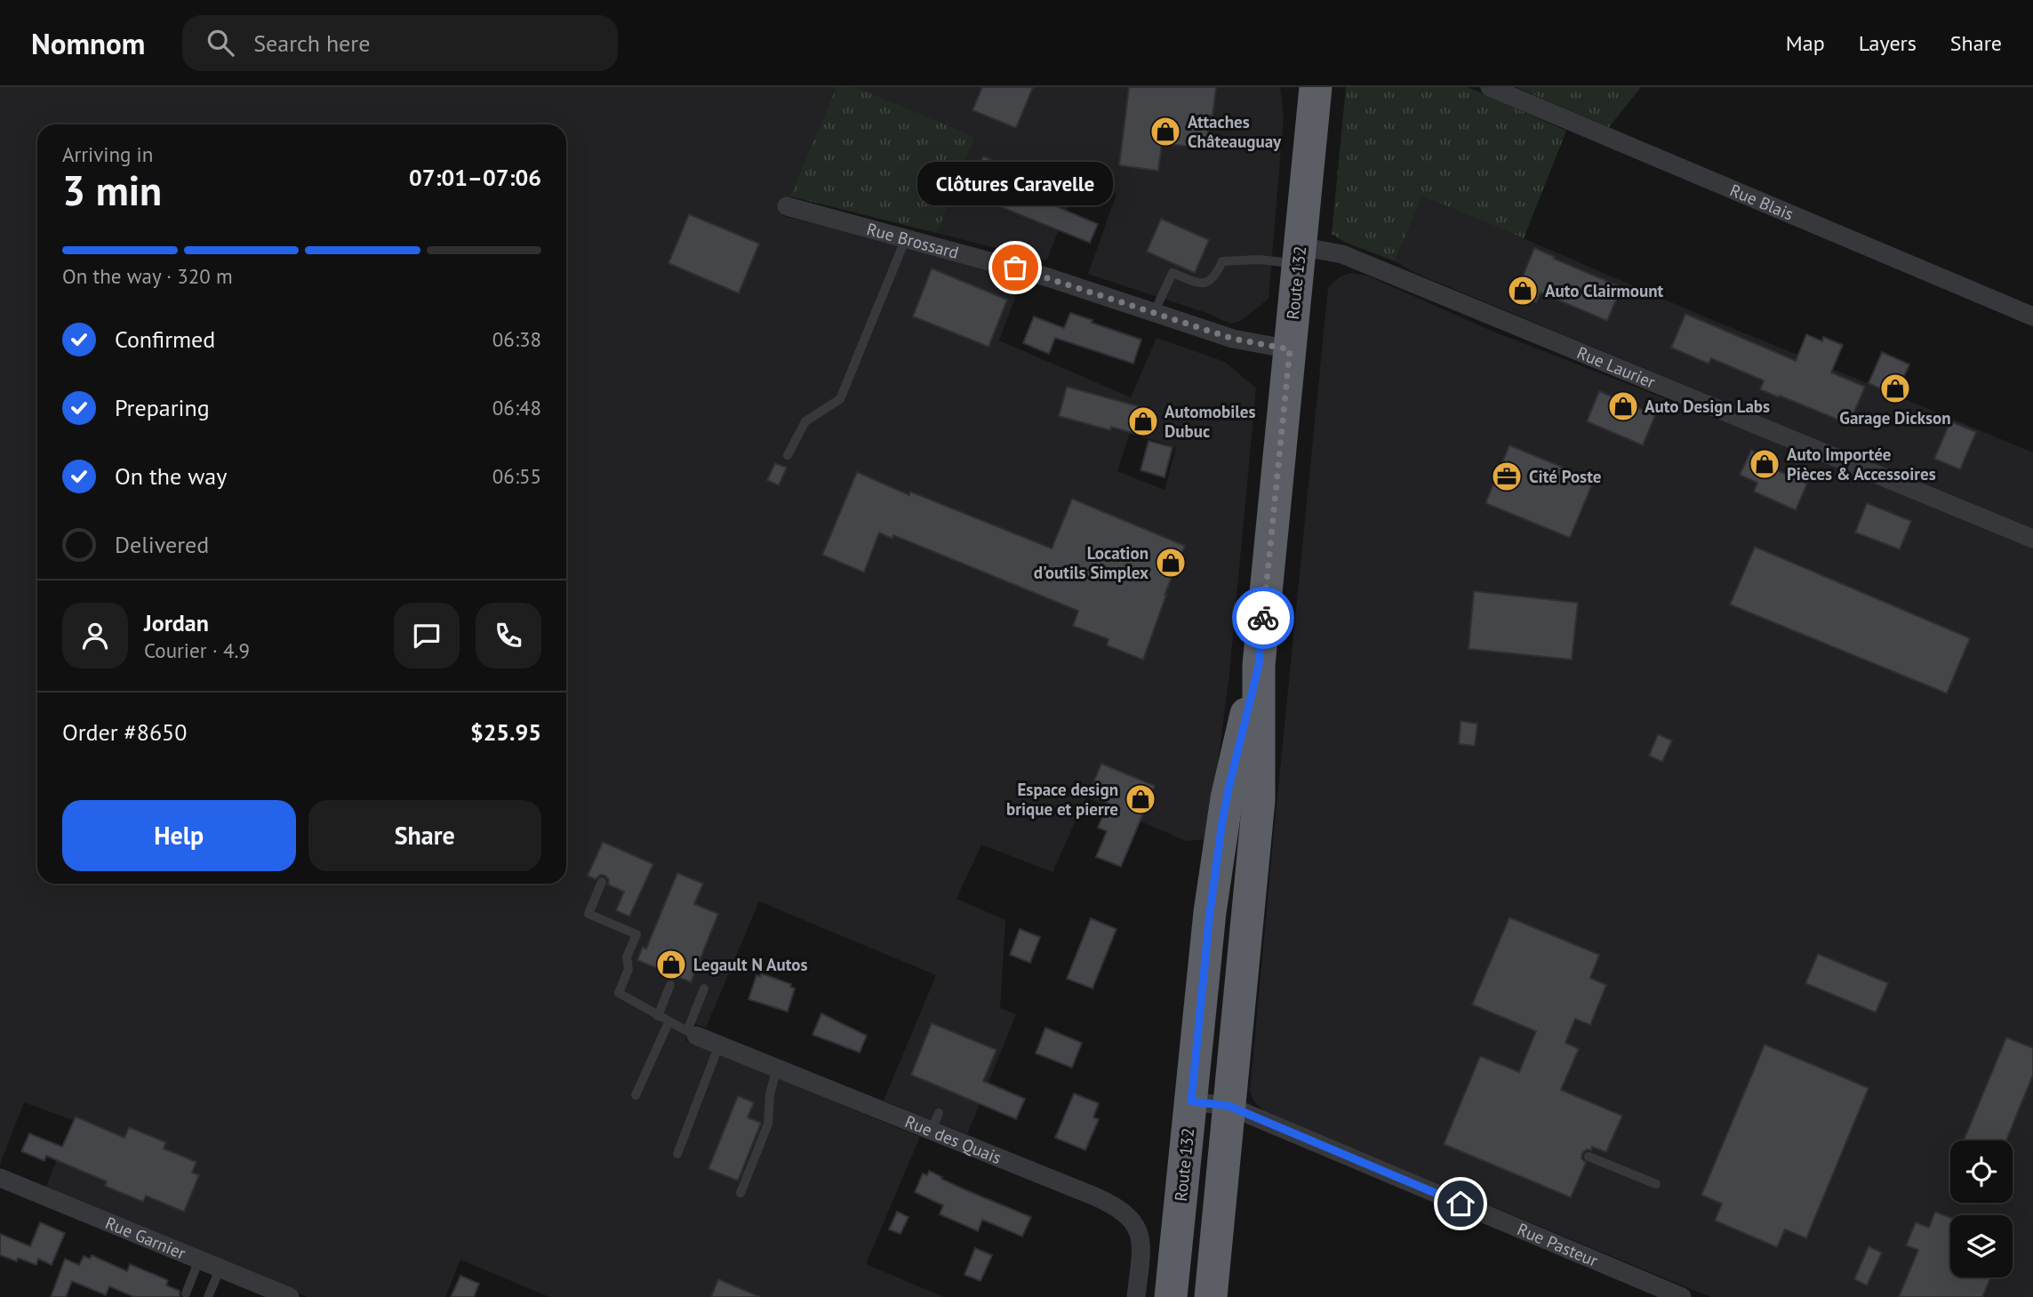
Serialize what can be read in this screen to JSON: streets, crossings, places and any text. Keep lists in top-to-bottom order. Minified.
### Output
{"streets":{"highway":["Route 132"],"street":["Rue Blais","Rue Brossard","Rue Laurier","Rue des Quais","Rue Garnier","Rue Pasteur"]},"crossings":[["Rue Brossard","Route 132"],["Route 132","Rue Laurier"],["Route 132","Rue Pasteur"]],"places":{"shop":["Attaches Châteauguay","Auto Clairmount","Garage Dickson","Auto Design Labs","Automobiles Dubuc","Auto Importée Pièces & Accessoires","Location d'outils Simplex","Espace design brique et pierre","Legault N Autos"],"other":["Clôtures Caravelle"],"office":["Cité Poste"]},"page":{"header":"Nomnom","search":"Search here","nav":["Map","Layers","Share"],"heading":["3 min","Arriving in","07:01–07:06"],"panel":["Jordan","Courier · 4.9","Order #8650","$25.95"],"bubble":"Clôtures Caravelle","bar":"On the way · 320 m","list":[["Confirmed","06:38"],["Preparing","06:48"],["On the way","06:55"],"Delivered"],"buttons":["Help","Share"]}}
